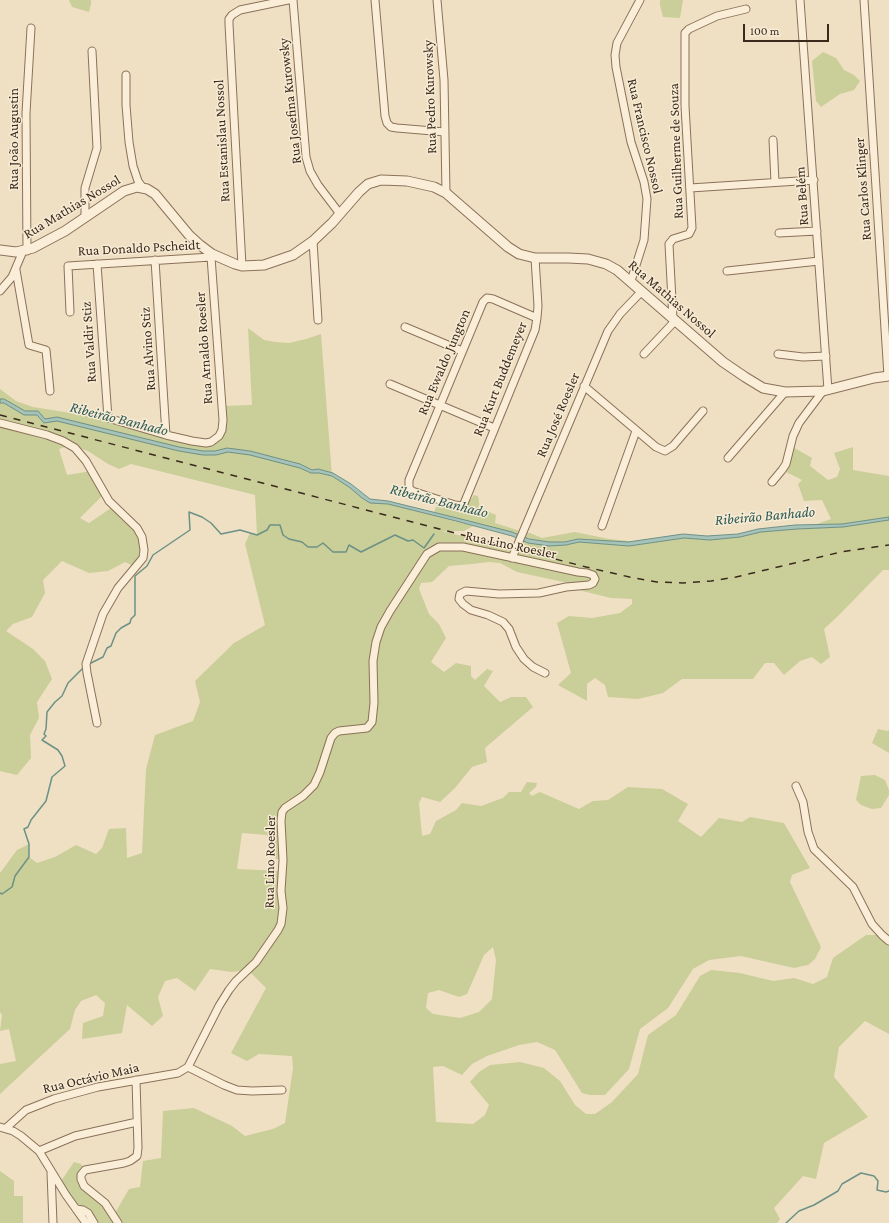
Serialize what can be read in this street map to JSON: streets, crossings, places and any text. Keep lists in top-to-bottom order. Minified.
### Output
{"streets":{"street":["Rua Pedro Kurowsky","Rua Josefina Kurowsky","Rua Francisco Nossol","Rua João Augustin","Rua Estanislau Nossol","Rua Guilherme de Souza","Rua Carlos Klinger","Rua Belém","Rua Mathias Nossol","Rua Donaldo Pscheidt","Rua Valdir Stiz","Rua Arnaldo Roesler","Rua Alvino Stiz","Rua Ewaldo Jungton","Rua Kurt Buddemeyer","Rua José Roesler","Rua Lino Roesler","Rua Octávio Maia"]},"crossings":[["Rua Pedro Kurowsky","Rua Mathias Nossol"],["Rua Josefina Kurowsky","Rua Mathias Nossol"],["Rua Francisco Nossol","Rua Mathias Nossol"],["Rua João Augustin","Rua Mathias Nossol"],["Rua Estanislau Nossol","Rua Mathias Nossol"],["Rua Guilherme de Souza","Rua Mathias Nossol"],["Rua Carlos Klinger","Rua Mathias Nossol"],["Rua Belém","Rua Mathias Nossol"],["Rua Mathias Nossol","Rua Donaldo Pscheidt"],["Rua Mathias Nossol","Rua Arnaldo Roesler"],["Rua Mathias Nossol","Rua Kurt Buddemeyer"],["Rua Mathias Nossol","Rua José Roesler"],["Rua Donaldo Pscheidt","Rua Valdir Stiz"],["Rua Donaldo Pscheidt","Rua Arnaldo Roesler"],["Rua Donaldo Pscheidt","Rua Alvino Stiz"],["Rua Valdir Stiz","Rua Arnaldo Roesler"],["Rua Valdir Stiz","Rua Alvino Stiz"],["Rua Arnaldo Roesler","Rua Alvino Stiz"],["Rua Ewaldo Jungton","Rua Kurt Buddemeyer"],["Rua José Roesler","Rua Lino Roesler"],["Rua Lino Roesler","Rua Octávio Maia"]],"water":["Ribeirão Banhado"],"scale_bar":"100 m"}
